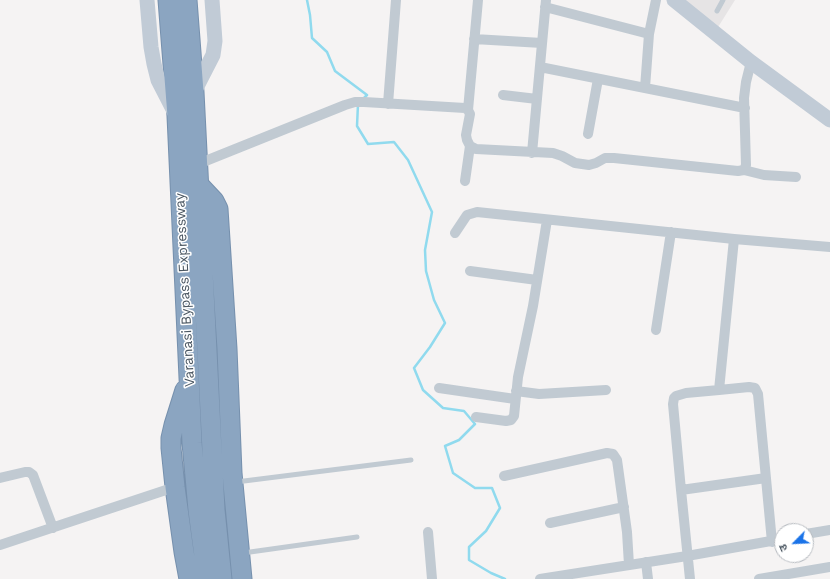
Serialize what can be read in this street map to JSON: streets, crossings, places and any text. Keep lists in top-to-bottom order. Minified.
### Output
{"streets":{"highway":["Varanasi Bypass Expressway"]},"north":"bottom left"}
